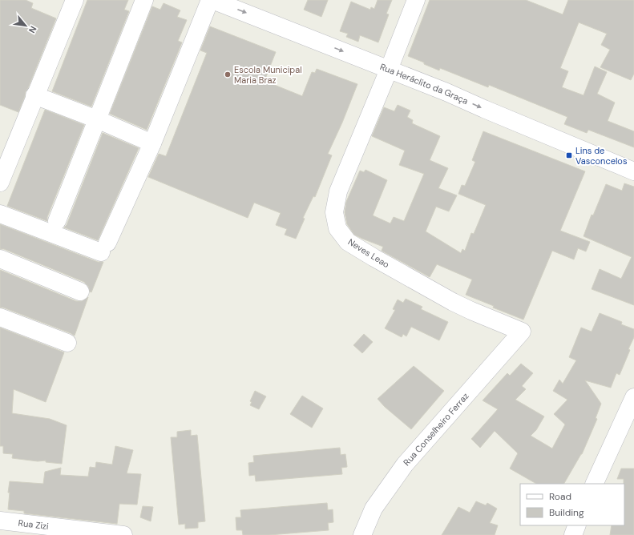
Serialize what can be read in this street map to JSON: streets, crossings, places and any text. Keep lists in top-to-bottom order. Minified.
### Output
{"streets":{"street":["Rua Heráclito da Graça","Neves Leao","Rua Conselheiro Ferraz","Rua Zizi"]},"crossings":[["Rua Heráclito da Graça","Neves Leao"],["Neves Leao","Rua Conselheiro Ferraz"]],"one_way":["Rua Heráclito da Graça"],"places":{"other":["Escola Municipal Maria Braz"],"transit":["Lins de Vasconcelos"]},"legend":["Road","Building"],"north":"bottom right"}
